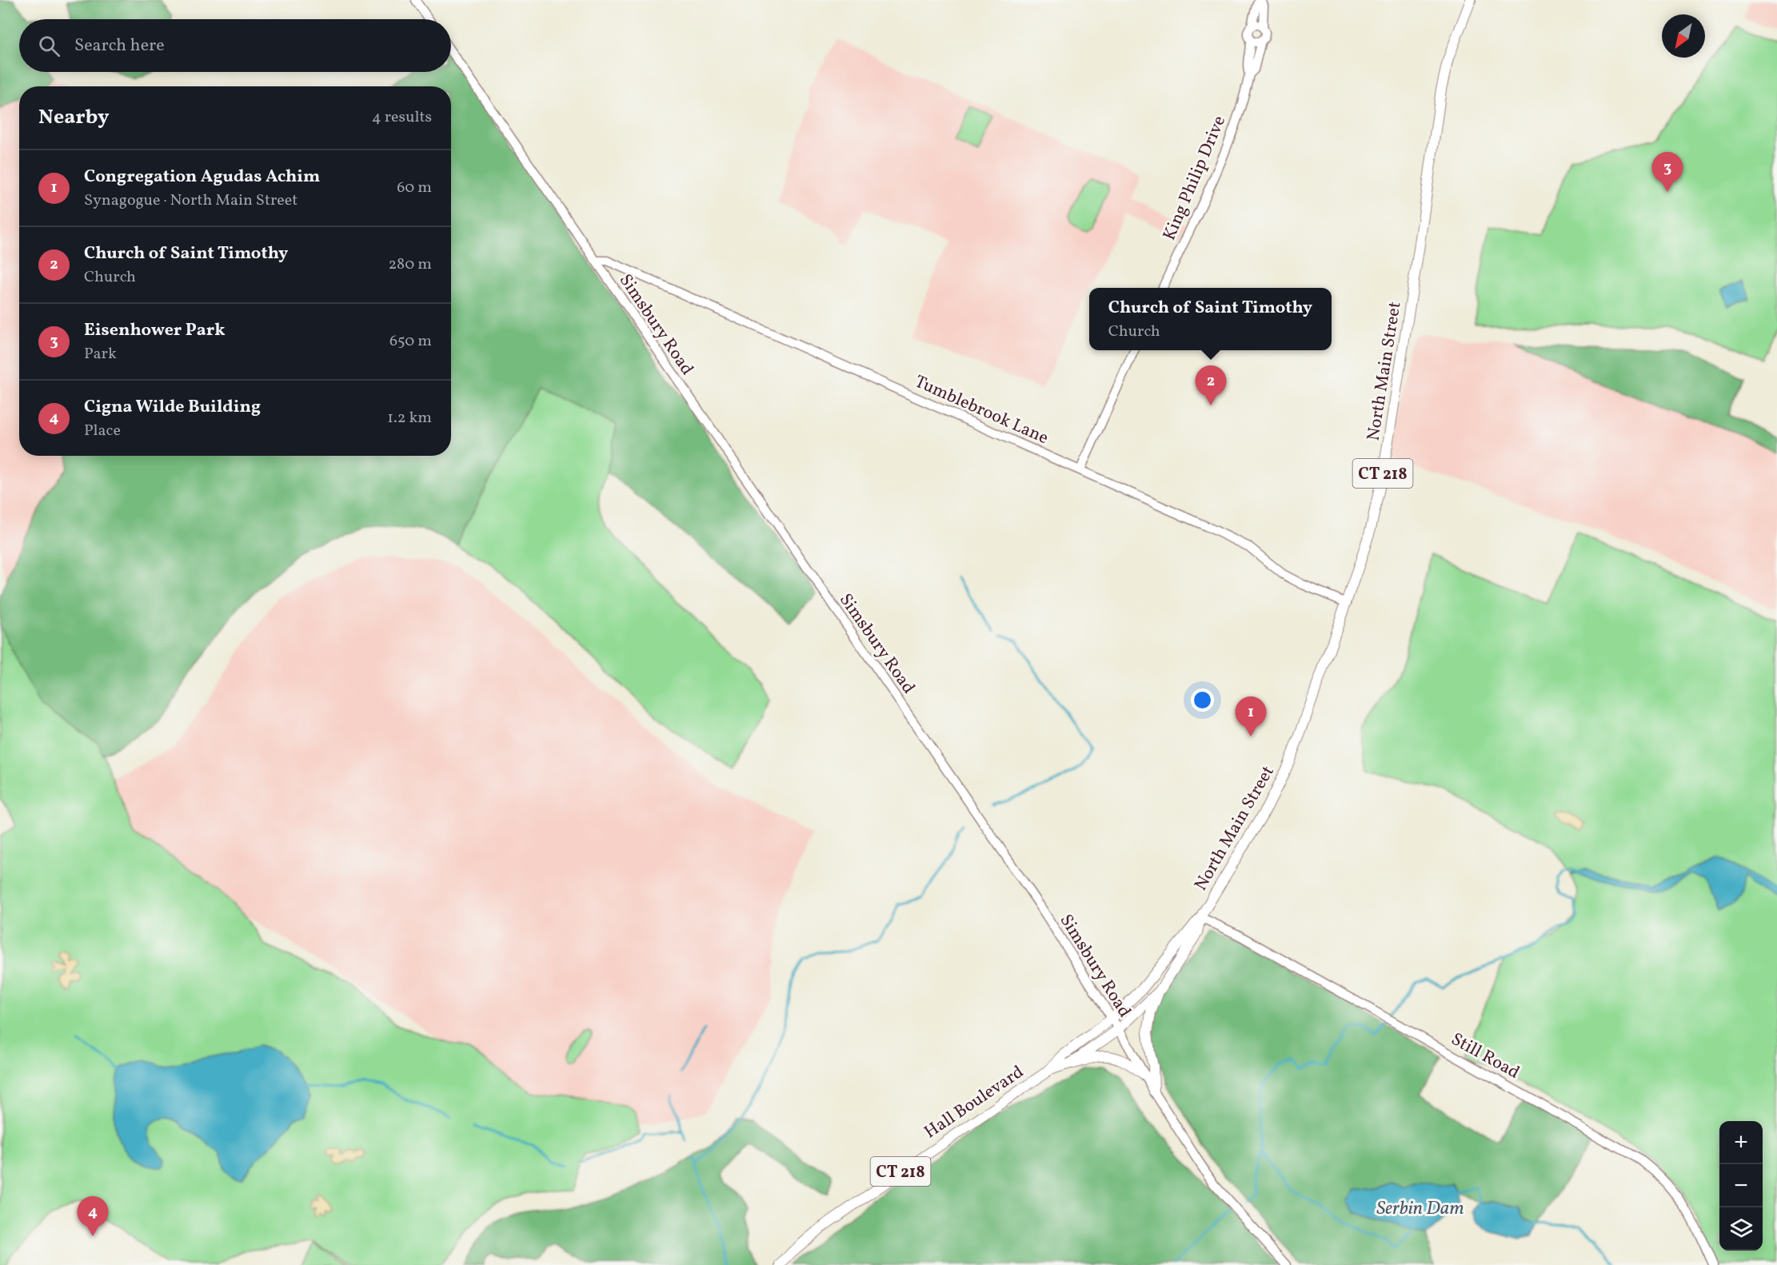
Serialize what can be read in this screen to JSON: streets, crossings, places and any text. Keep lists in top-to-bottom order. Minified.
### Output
{"streets":{"main road":["North Main Street","CT 218","Hall Boulevard"],"street":["King Philip Drive","Simsbury Road","Tumblebrook Lane","Still Road"]},"crossings":[["Simsbury Road","North Main Street"],["Simsbury Road","Tumblebrook Lane"],["Simsbury Road","Hall Boulevard"],["North Main Street","Tumblebrook Lane"],["North Main Street","Still Road"],["North Main Street","Hall Boulevard"]],"water":["Serbin Dam"],"north":"bottom left","page":{"search":"Search here","heading":["Nearby","4 results"],"list":[{"mark":"1","name":"Congregation Agudas Achim","note":"Synagogue · North Main Street","value":"60 m"},{"mark":"2","name":"Church of Saint Timothy","note":"Church","value":"280 m"},{"mark":"3","name":"Eisenhower Park","note":"Park","value":"650 m"},{"mark":"4","name":"Cigna Wilde Building","note":"Place","value":"1.2 km"}],"pins":["3","2","1","4"],"popup":["Church of Saint Timothy","Church"],"map_buttons":["+","−"]}}
